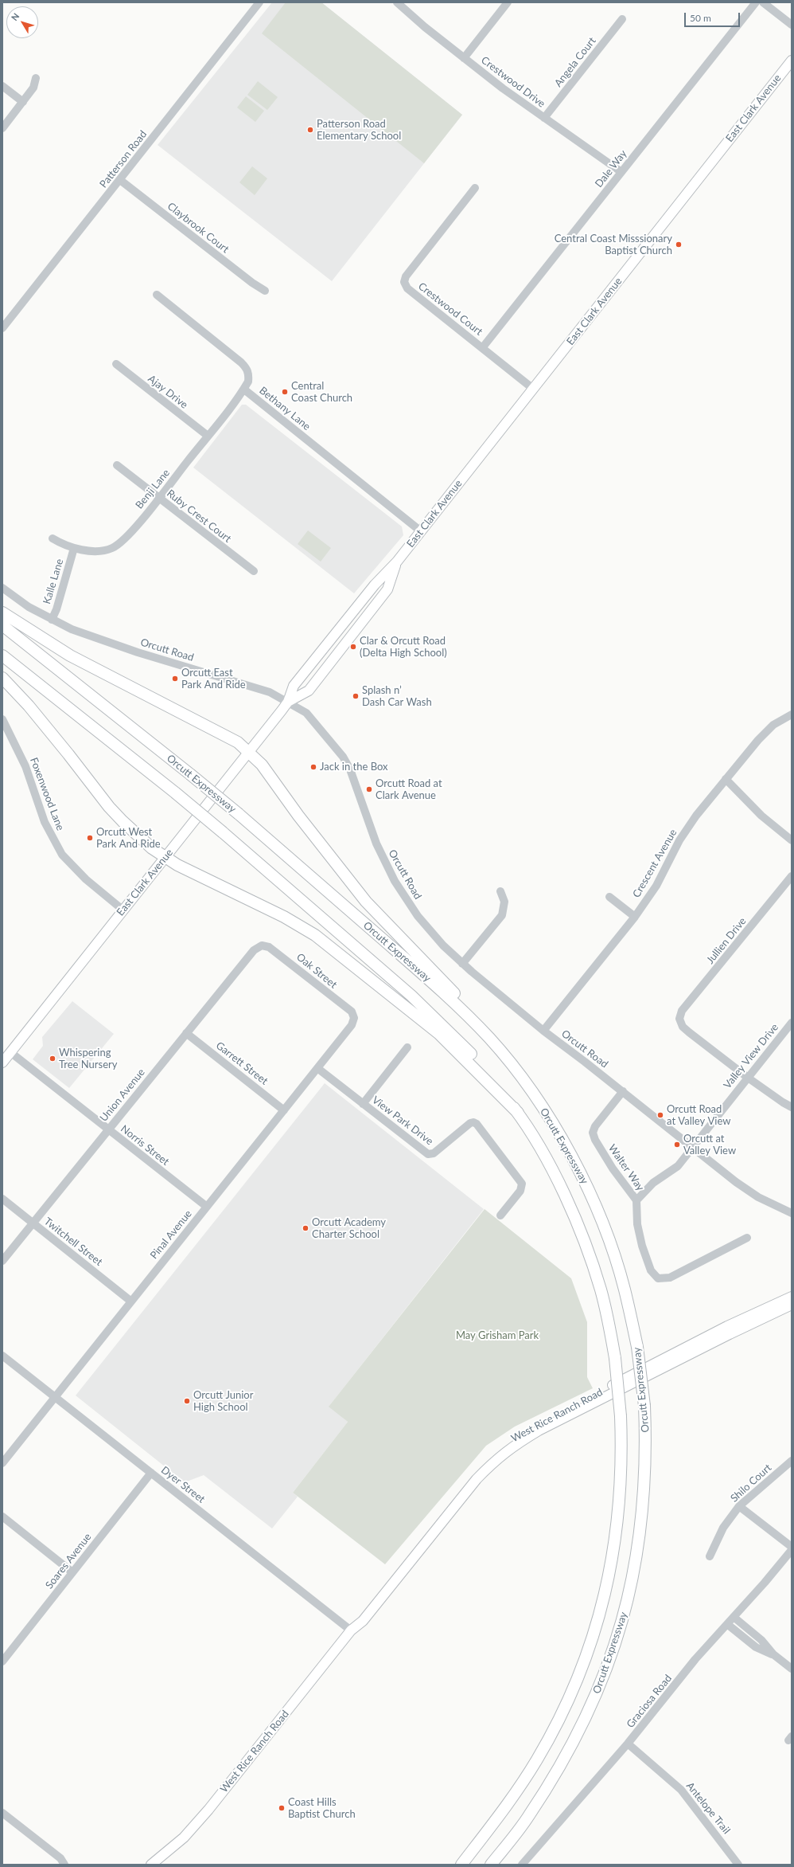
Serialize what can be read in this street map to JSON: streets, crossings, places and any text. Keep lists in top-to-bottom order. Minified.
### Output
{"streets":{"highway":["Orcutt Expressway"],"main road":["East Clark Avenue","West Rice Ranch Road"],"street":["Angela Court","Crestwood Drive","Patterson Road","Dale Way","Claybrook Court","Crestwood Court","Ajay Drive","Bethany Lane","Benji Lane","Ruby Crest Court","Kalle Lane","Orcutt Road","Foxenwood Lane","Crescent Avenue","Jullien Drive","Oak Street","Valley View Drive","Garrett Street","Union Avenue","View Park Drive","Norris Street","Walter Way","Pinal Avenue","Twitchell Street","Shilo Court","Dyer Street","Soares Avenue","Graciosa Road","Antelope Trail"]},"crossings":[["Angela Court","Crestwood Drive"],["Crestwood Drive","Dale Way"],["East Clark Avenue","Crestwood Court"],["East Clark Avenue","Bethany Lane"],["East Clark Avenue","Orcutt Road"],["East Clark Avenue","Foxenwood Lane"],["East Clark Avenue","Norris Street"],["Patterson Road","Claybrook Court"],["Dale Way","Crestwood Court"],["Ajay Drive","Benji Lane"],["Bethany Lane","Benji Lane"],["Benji Lane","Ruby Crest Court"],["Benji Lane","Kalle Lane"],["Kalle Lane","Orcutt Road"],["Orcutt Road","Crescent Avenue"],["Orcutt Road","Valley View Drive"],["Orcutt Road","Walter Way"],["Jullien Drive","Valley View Drive"],["Oak Street","Union Avenue"],["Oak Street","Pinal Avenue"],["Valley View Drive","Walter Way"],["Garrett Street","Union Avenue"],["Garrett Street","Pinal Avenue"],["Union Avenue","Norris Street"],["Union Avenue","Twitchell Street"],["View Park Drive","Pinal Avenue"],["Norris Street","Pinal Avenue"],["Pinal Avenue","Twitchell Street"],["Pinal Avenue","Dyer Street"],["West Rice Ranch Road","Dyer Street"],["Dyer Street","Soares Avenue"],["Graciosa Road","Antelope Trail"]],"parks":["May Grisham Park"],"places":["Patterson Road Elementary School","Central Coast Misssionary Baptist Church","Central Coast Church","Clar & Orcutt Road (Delta High School)","Orcutt East Park And Ride","Splash n’ Dash Car Wash","Jack in the Box","Orcutt Road at Clark Avenue","Orcutt West Park And Ride","Whispering Tree Nursery","Orcutt Road at Valley View","Orcutt at Valley View","Orcutt Academy Charter School","Orcutt Junior High School","Coast Hills Baptist Church"],"scale_bar":"50 m","north":"top left"}
